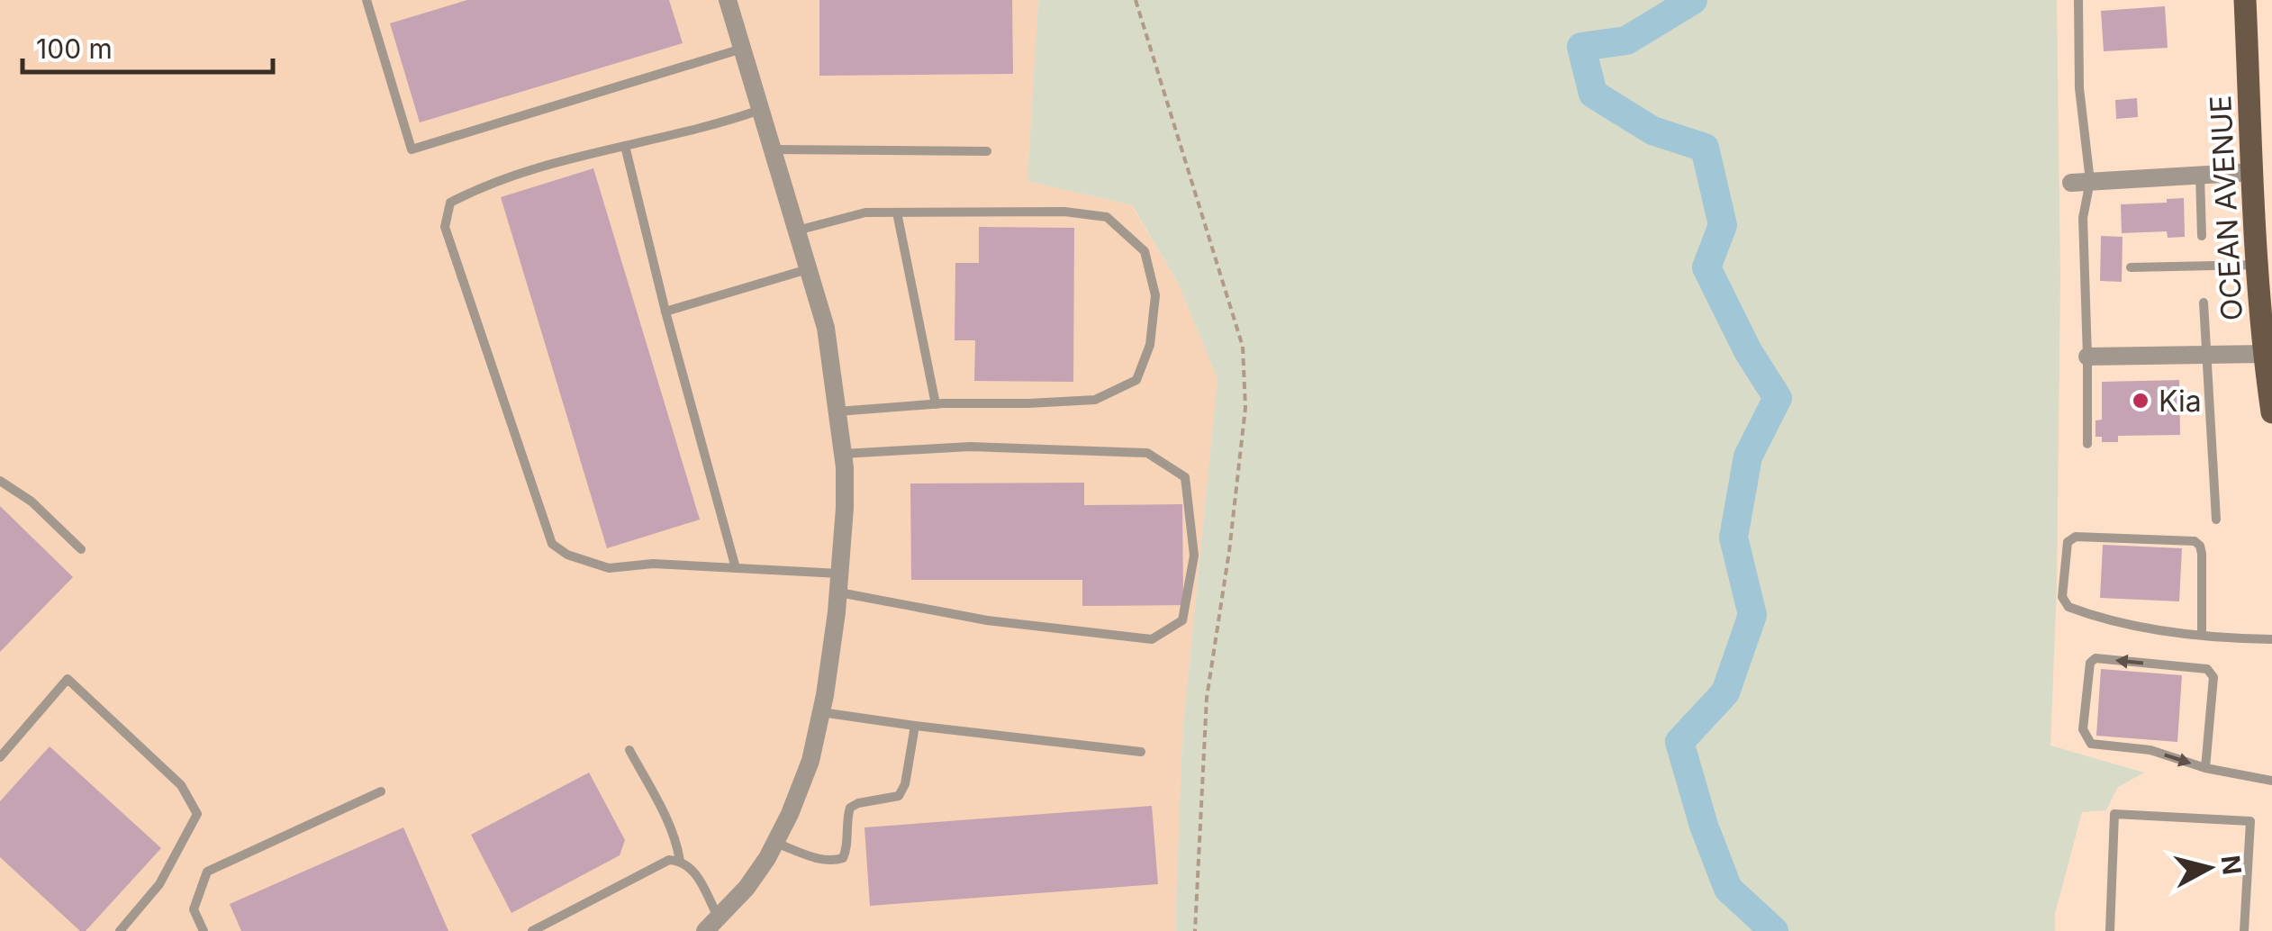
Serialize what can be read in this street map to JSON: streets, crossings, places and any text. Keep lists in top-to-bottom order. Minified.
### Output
{"streets":{"main road":["OCEAN AVENUE"]},"places":["Kia"],"scale_bar":"100 m","north":"right"}
